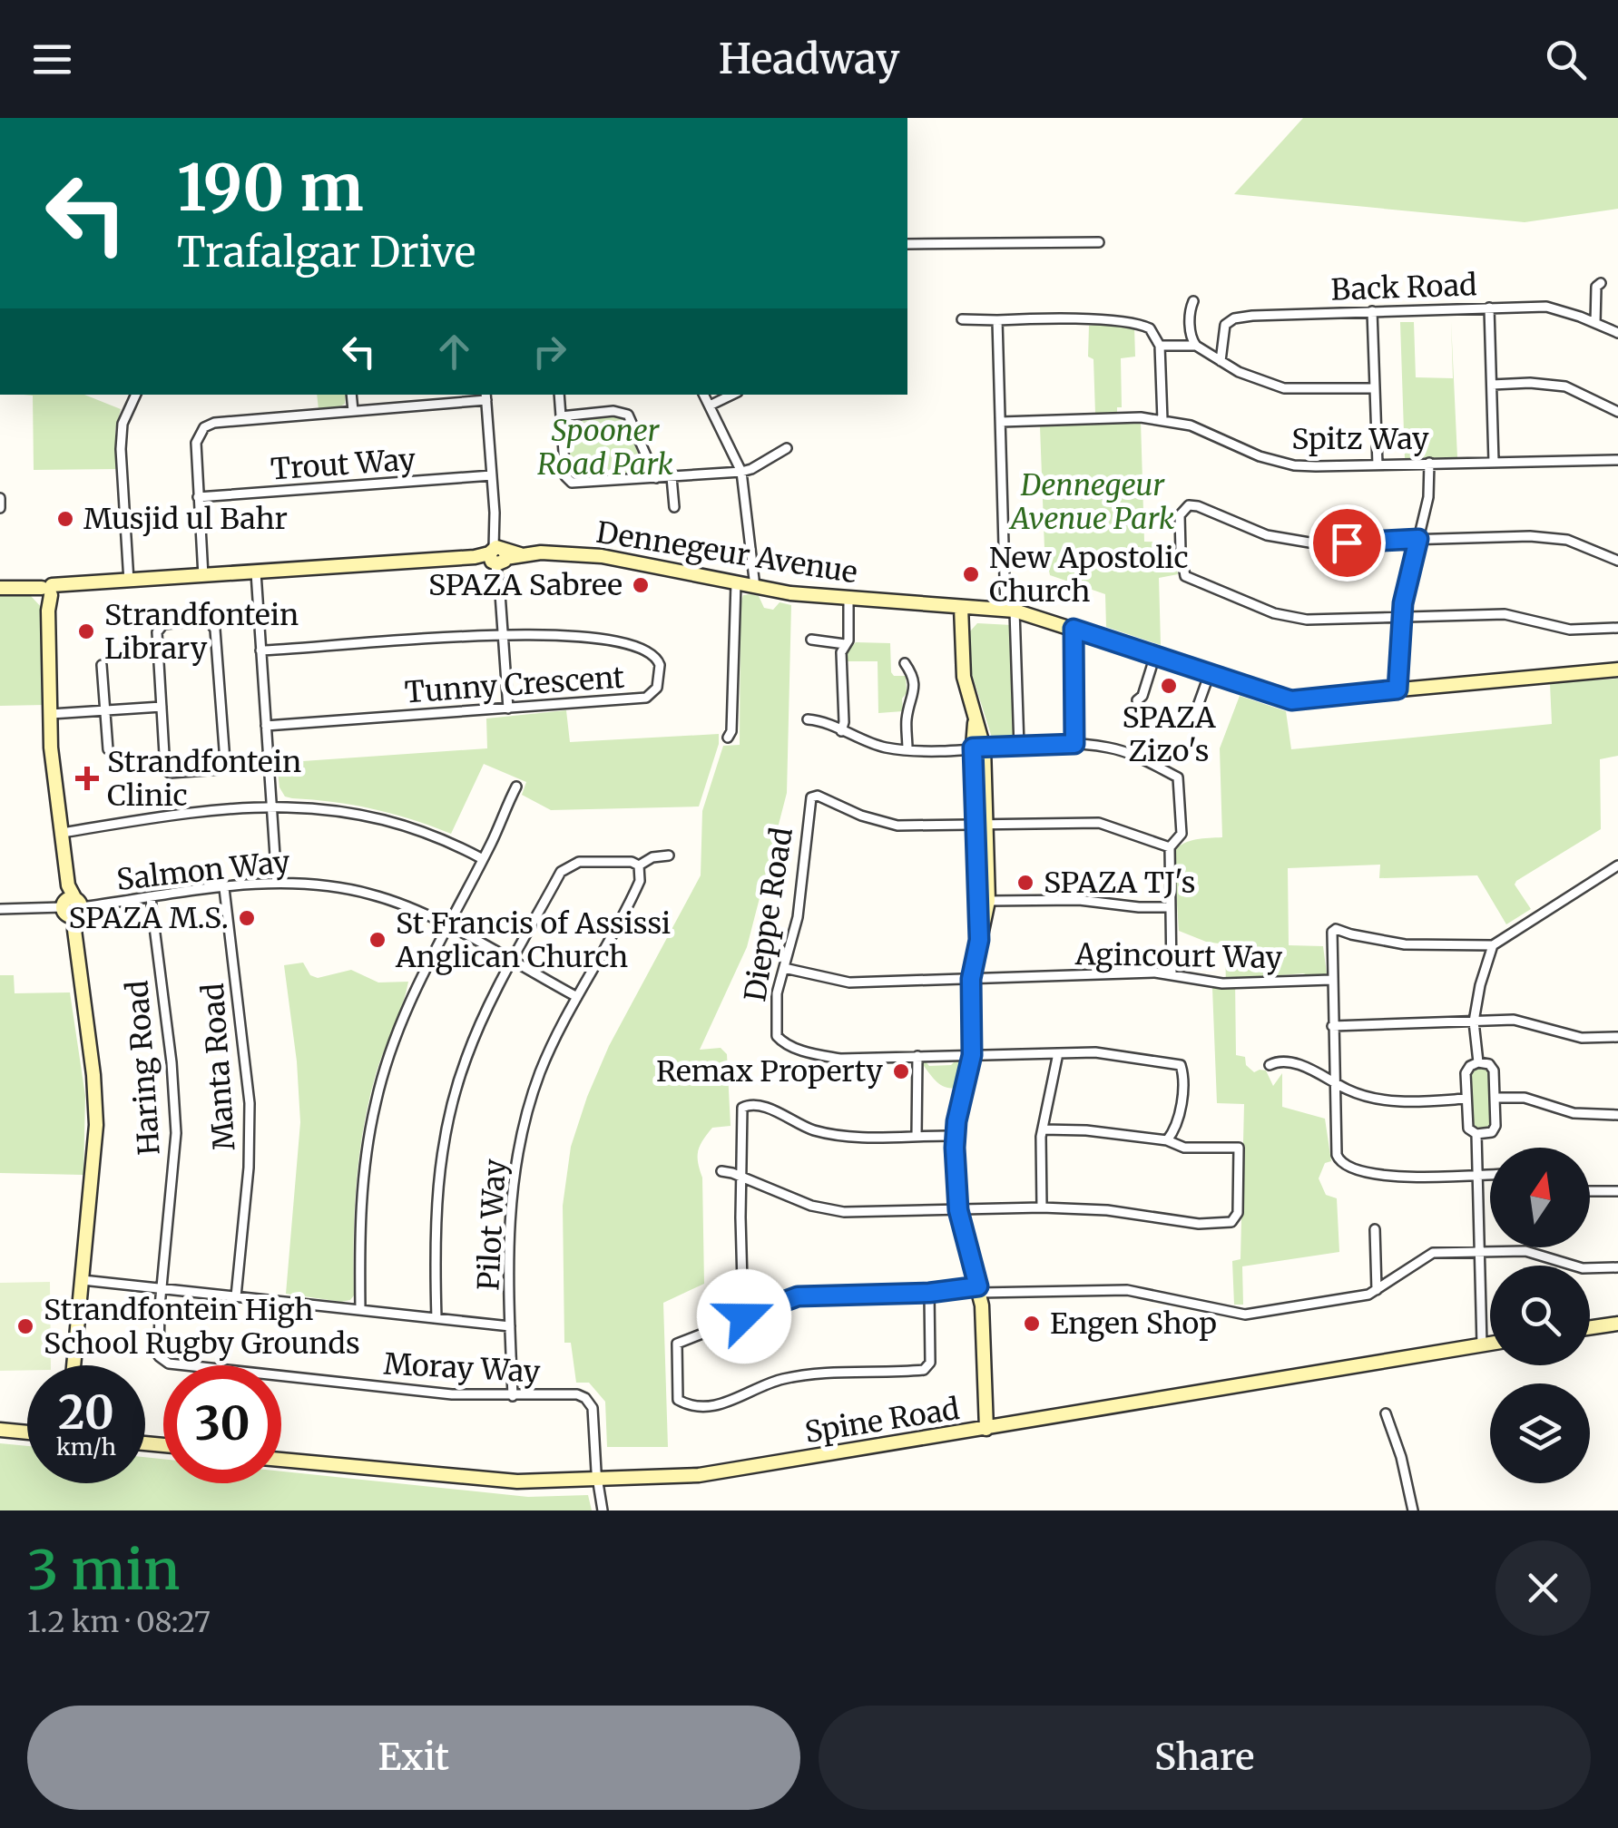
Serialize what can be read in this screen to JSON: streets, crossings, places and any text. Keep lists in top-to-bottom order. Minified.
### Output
{"streets":{"street":["Back Road","Spitz Way","Trout Way","Dennegeur Avenue","Tunny Crescent","Salmon Way","Dieppe Road","Agincourt Way","Manta Road","Haring Road","Pilot Way","Moray Way","Spine Road"]},"crossings":[["Salmon Way","Manta Road"],["Salmon Way","Haring Road"],["Salmon Way","Pilot Way"],["Dieppe Road","Agincourt Way"],["Haring Road","Moray Way"],["Pilot Way","Moray Way"],["Moray Way","Spine Road"]],"parks":["Spooner Road Park","Dennegeur Avenue Park"],"places":{"other":["Musjid ul Bahr","New Apostolic Church","SPAZA Sabree","Strandfontein Library","SPAZA Zizo's","SPAZA TJ's","SPAZA M.S.","St Francis of Assissi Anglican Church","Remax Property","Engen Shop","Strandfontein High School Rugby Grounds"],"health":["Strandfontein Clinic"]},"north":"top","page":{"header":"Headway","turn":["190 m","Trafalgar Drive"],"speed":"20 km/h","limit":"30","heading":["3 min","1.2 km · 08:27"],"buttons":["Exit","Share"]}}
